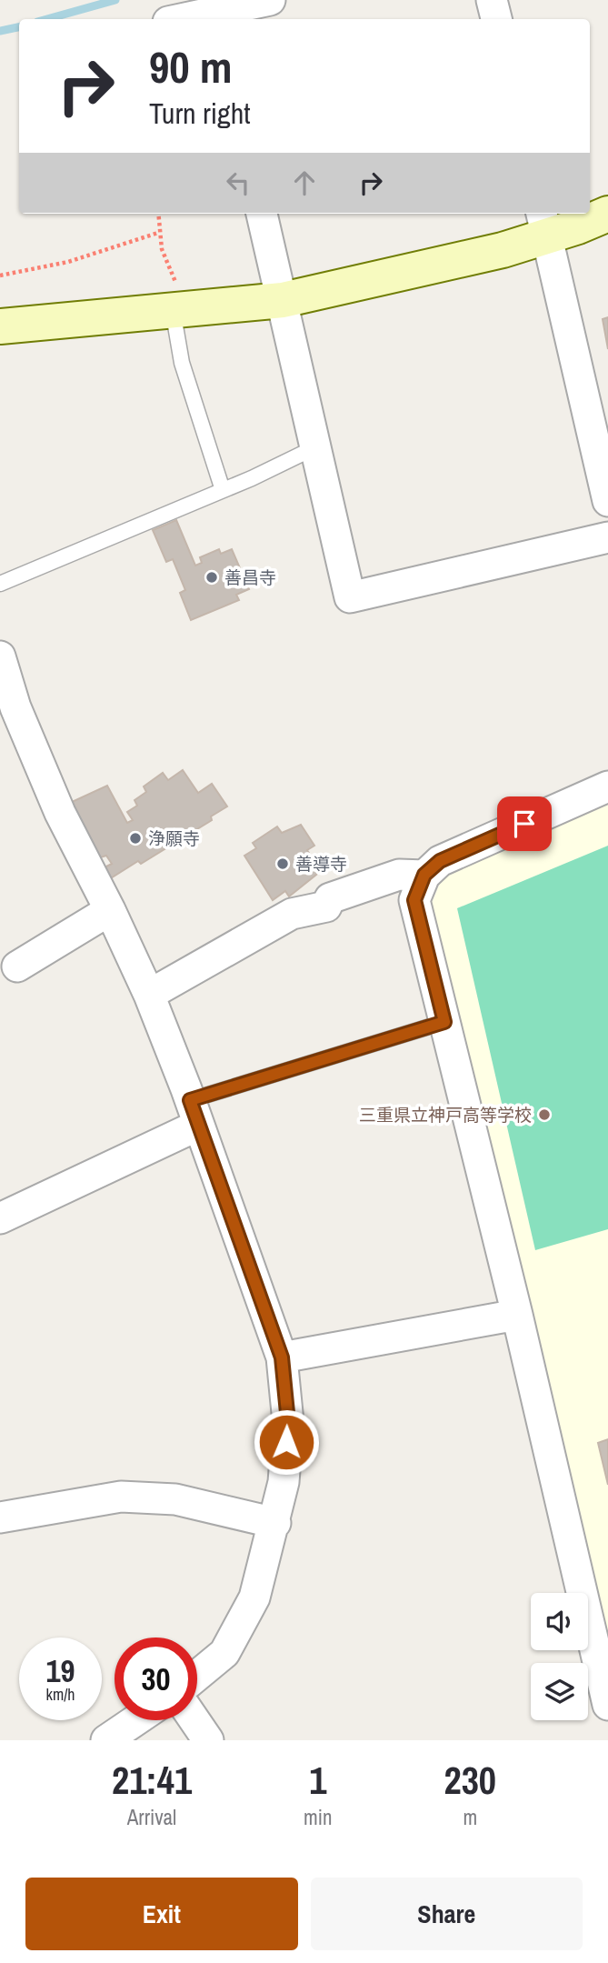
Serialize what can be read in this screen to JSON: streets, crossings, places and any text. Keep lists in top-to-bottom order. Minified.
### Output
{"places":["善昌寺","浄願寺","善導寺","三重県立神戸高等学校"],"page":{"turn":["90 m","Turn right"],"speed":"19 km/h","limit":"30","eta":["21:41","Arrival","1","min","230","m"],"buttons":["Exit","Share"]}}
